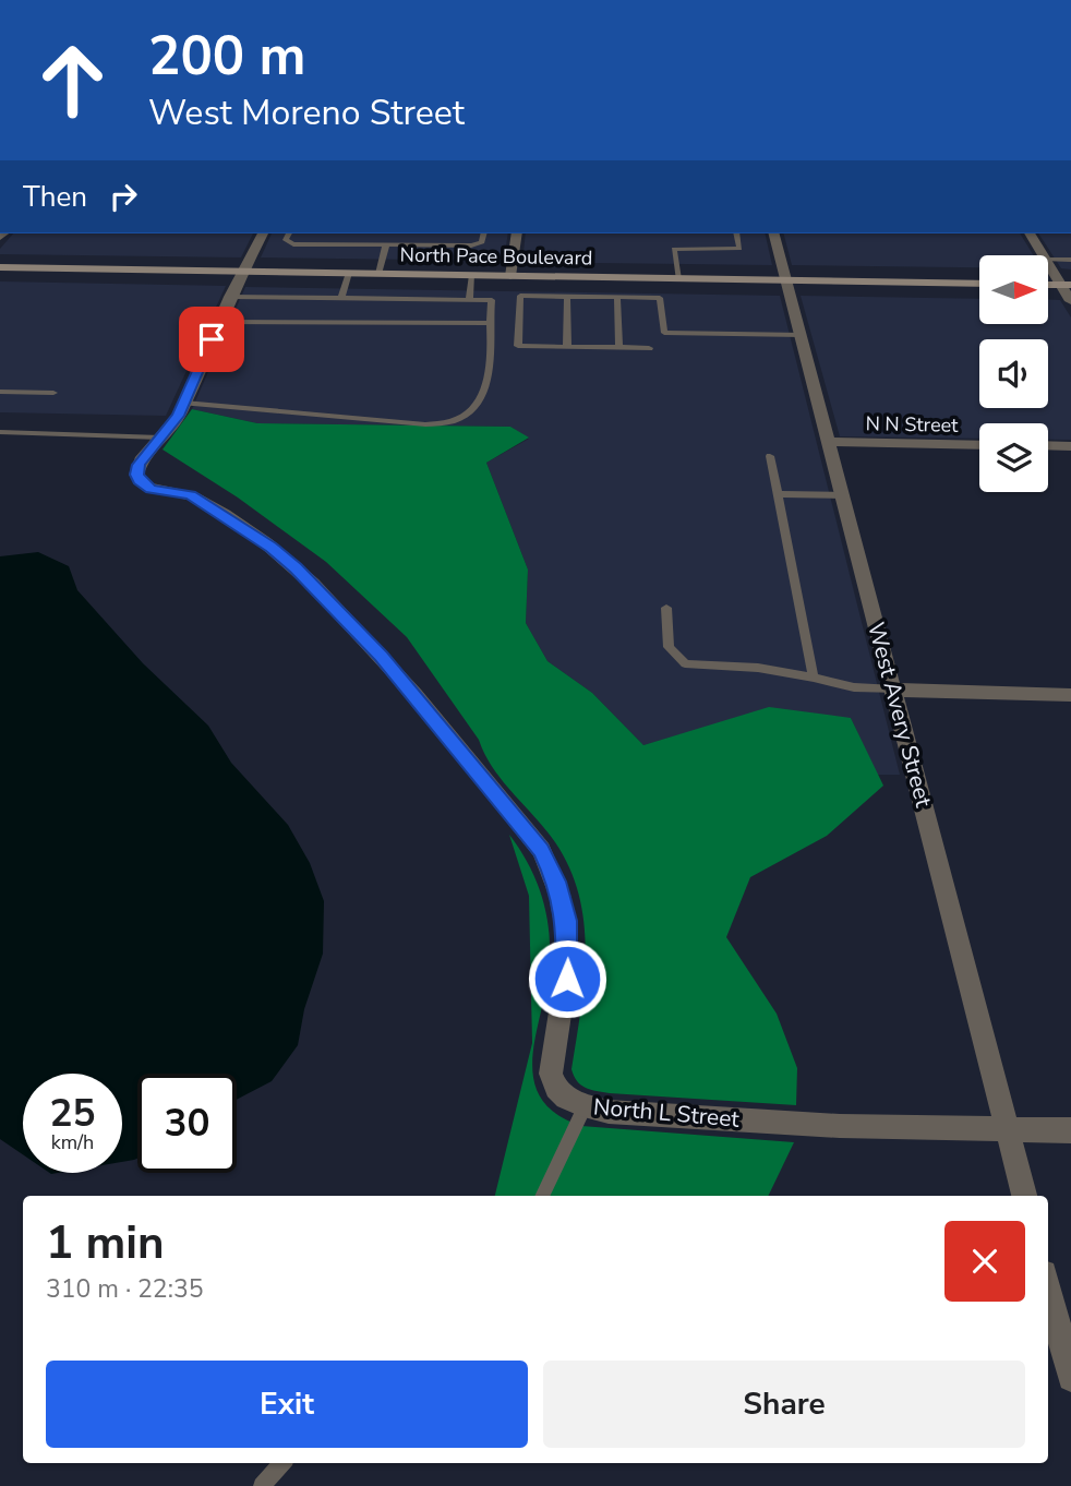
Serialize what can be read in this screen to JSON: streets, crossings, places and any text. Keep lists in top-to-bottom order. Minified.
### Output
{"streets":{"main road":["North Pace Boulevard"],"street":["N N Street","West Avery Street","North L Street"]},"crossings":[["North Pace Boulevard","West Avery Street"],["N N Street","West Avery Street"],["West Avery Street","North L Street"]],"north":"right","page":{"turn":["200 m","West Moreno Street"],"then":"Then","speed":"25 km/h","limit":"30","heading":["1 min","310 m · 22:35"],"buttons":["Exit","Share"]}}
